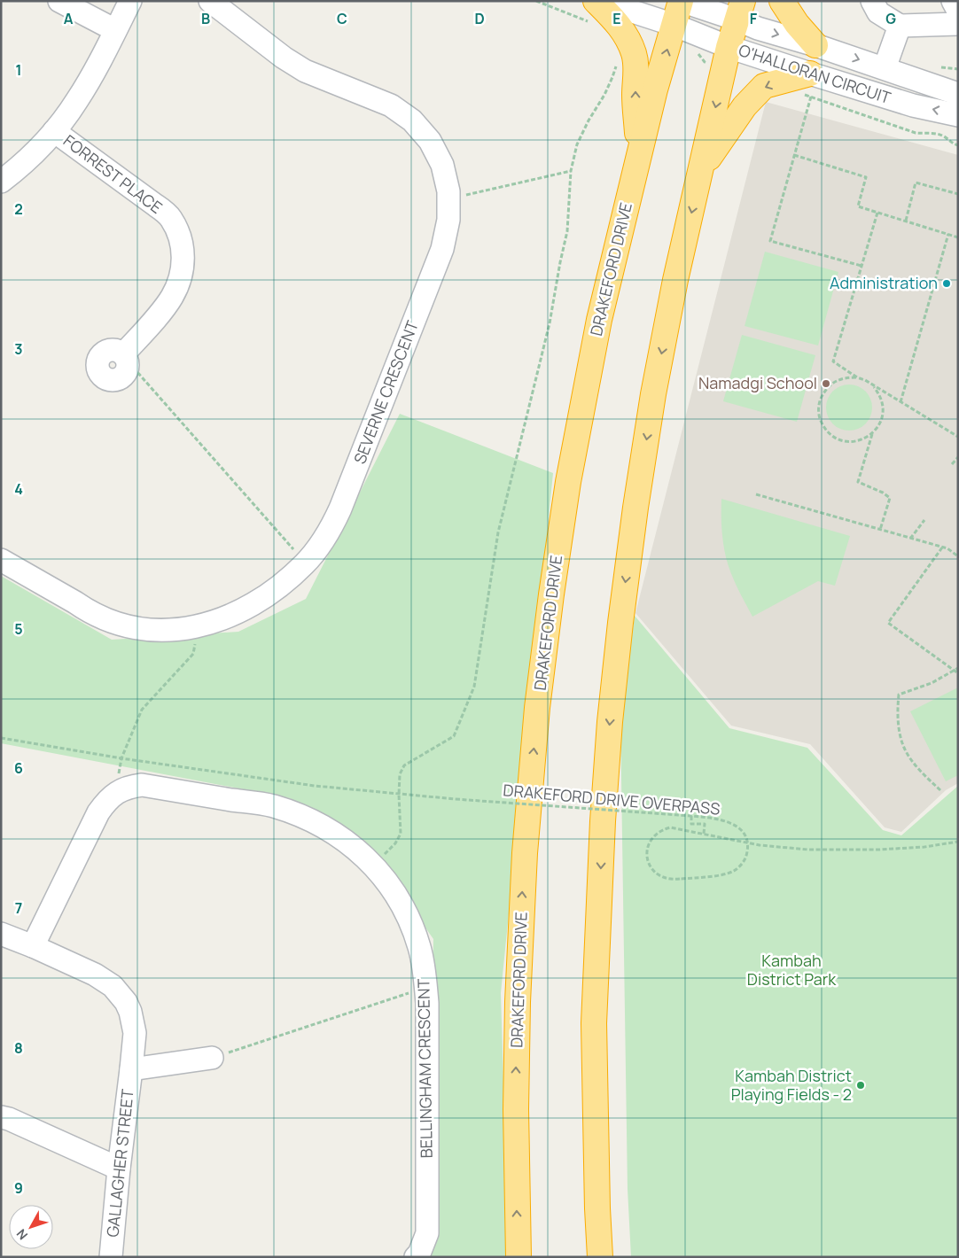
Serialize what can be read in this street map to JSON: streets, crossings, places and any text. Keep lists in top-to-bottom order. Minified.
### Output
{"streets":{"highway":["DRAKEFORD DRIVE"],"street":["O'HALLORAN CIRCUIT","FORREST PLACE","SEVERNE CRESCENT","BELLINGHAM CRESCENT","GALLAGHER STREET"],"path":["DRAKEFORD DRIVE OVERPASS"]},"crossings":[["O'HALLORAN CIRCUIT","DRAKEFORD DRIVE"],["BELLINGHAM CRESCENT","GALLAGHER STREET"]],"parks":["Kambah District Park"],"places":["Administration","Namadgi School","Kambah District Playing Fields - 2"],"north":"bottom left","grid":{"columns":["A","B","C","D","E","F","G"],"rows":["1","2","3","4","5","6","7","8","9"]}}
